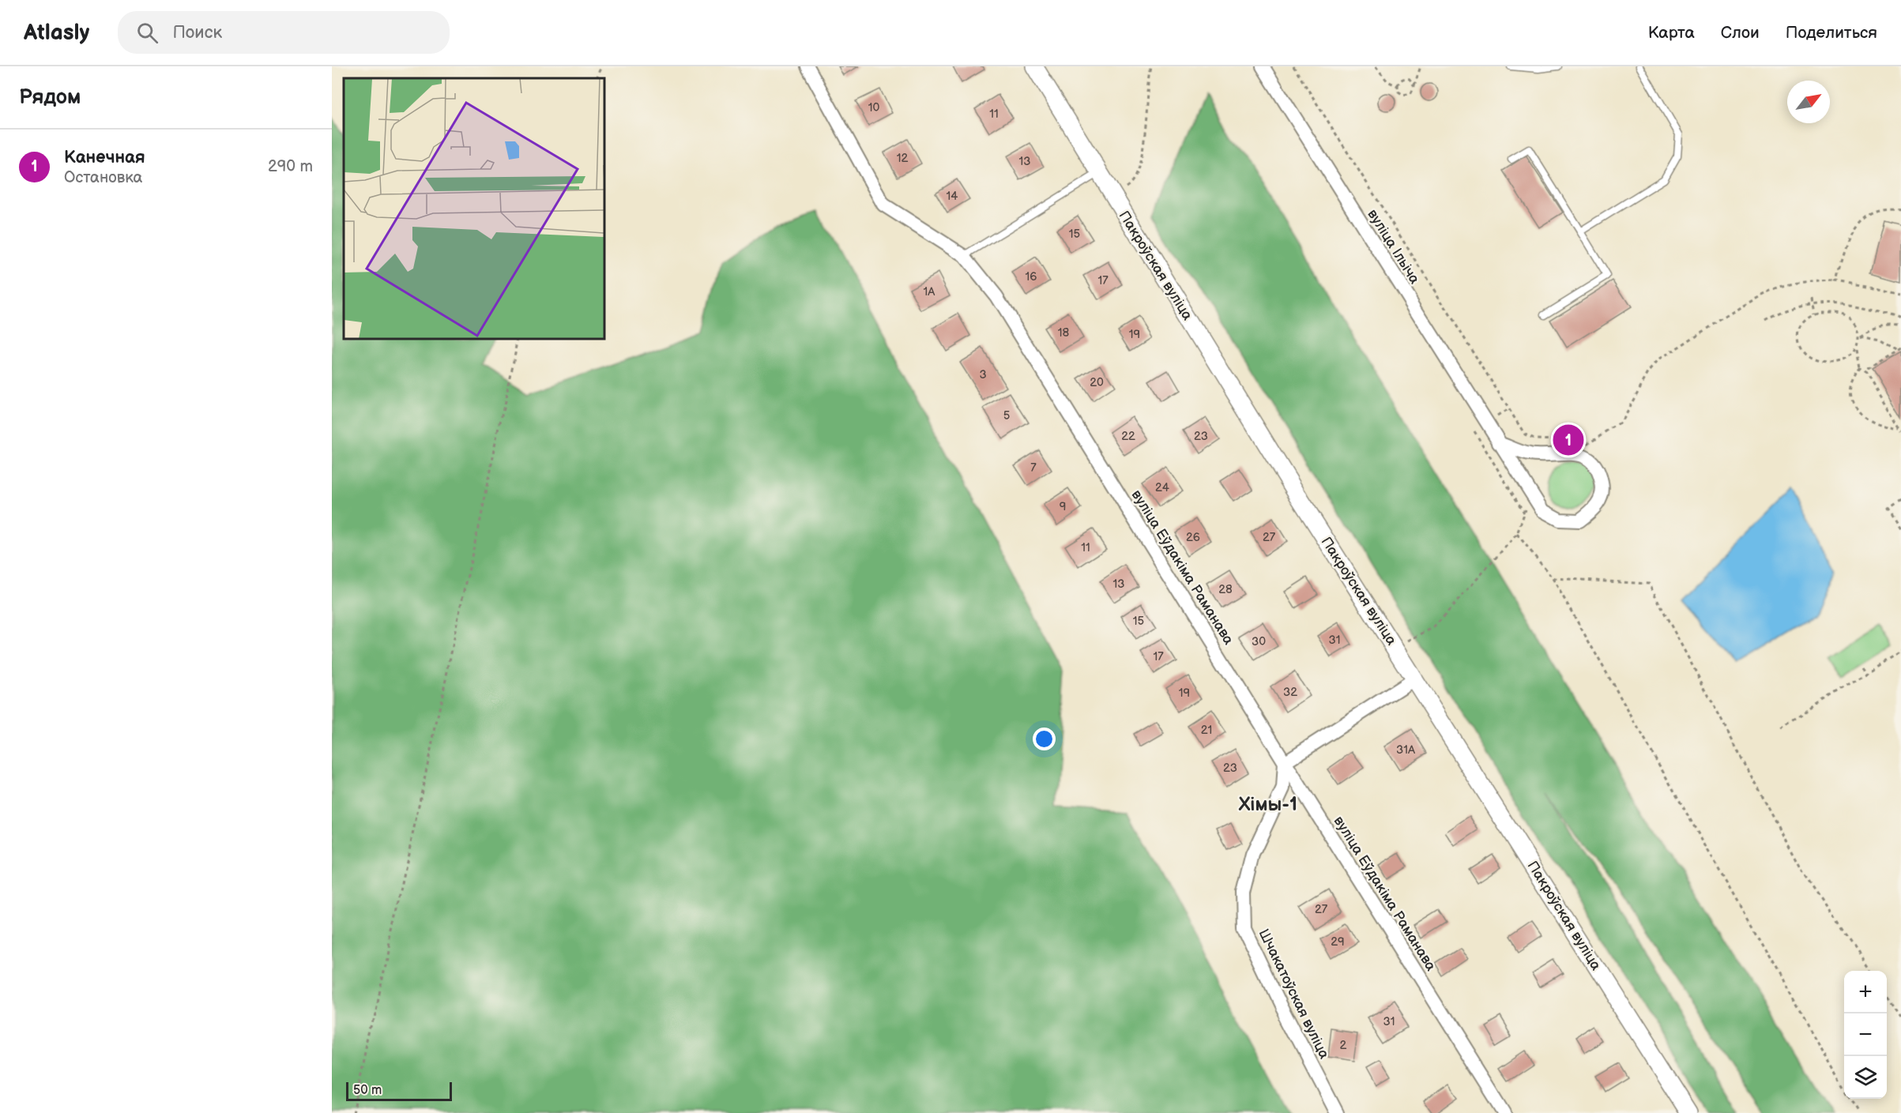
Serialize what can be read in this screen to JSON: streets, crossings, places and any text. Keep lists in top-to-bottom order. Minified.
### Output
{"streets":{"street":["вуліца Ільіча","Пакроўская вуліца","вуліца Еўдакіма Раманава","Шчакатоўская вуліца"]},"crossings":[["вуліца Еўдакіма Раманава","Шчакатоўская вуліца"]],"districts":["Хімы-1"],"house_numbers":["10","11","12","13","14","15","16","17","1А","18","19","3","20","5","22","23","7","24","9","26","27","11","13","28","15","31","30","17","32","19","21","31А","23","27","29","31","2"],"scale_bar":"50 m","north":"top right","page":{"header":"Atlasly","search":"Поиск","nav":["Карта","Слои","Поделиться"],"heading":"Рядом","list":[{"mark":"1","name":"Канечная","note":"Остановка","value":"290 m"}],"pins":"1","map_buttons":["+","−"],"scale":"50 m"}}
